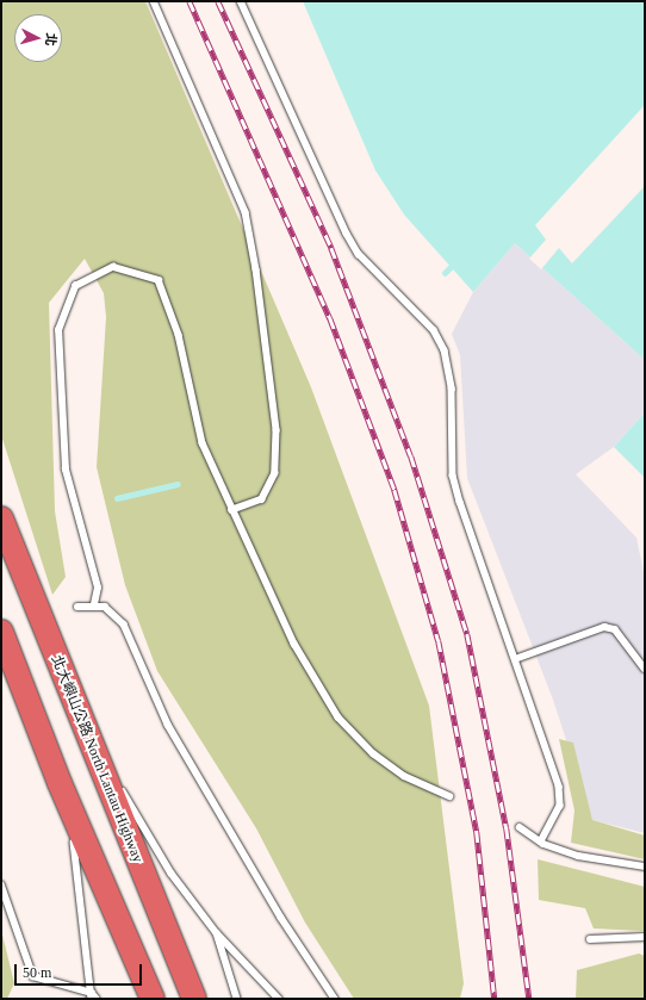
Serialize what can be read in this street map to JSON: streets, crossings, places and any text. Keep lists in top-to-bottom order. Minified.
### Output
{"streets":{"highway":["北大嶼山公路 North Lantau Highway"]},"scale_bar":"50 m","north":"right"}
